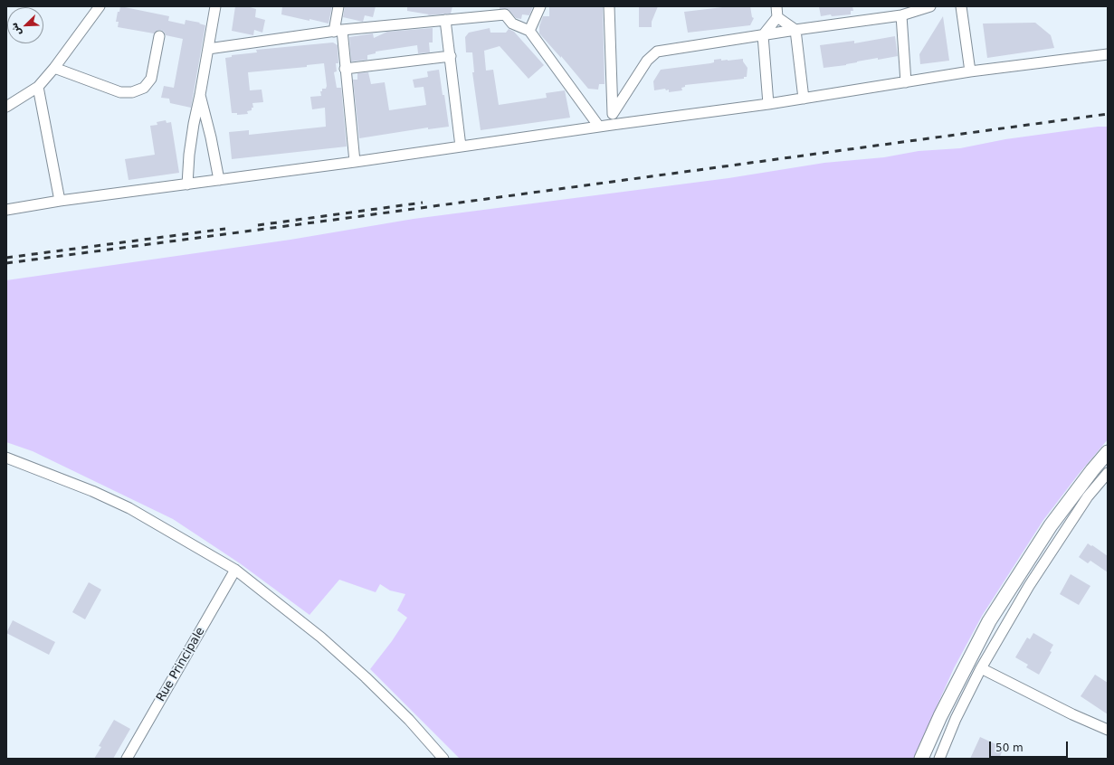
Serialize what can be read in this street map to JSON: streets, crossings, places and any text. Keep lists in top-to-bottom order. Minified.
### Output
{"streets":{"street":["Rue Principale"]},"scale_bar":"50 m","north":"bottom left"}
